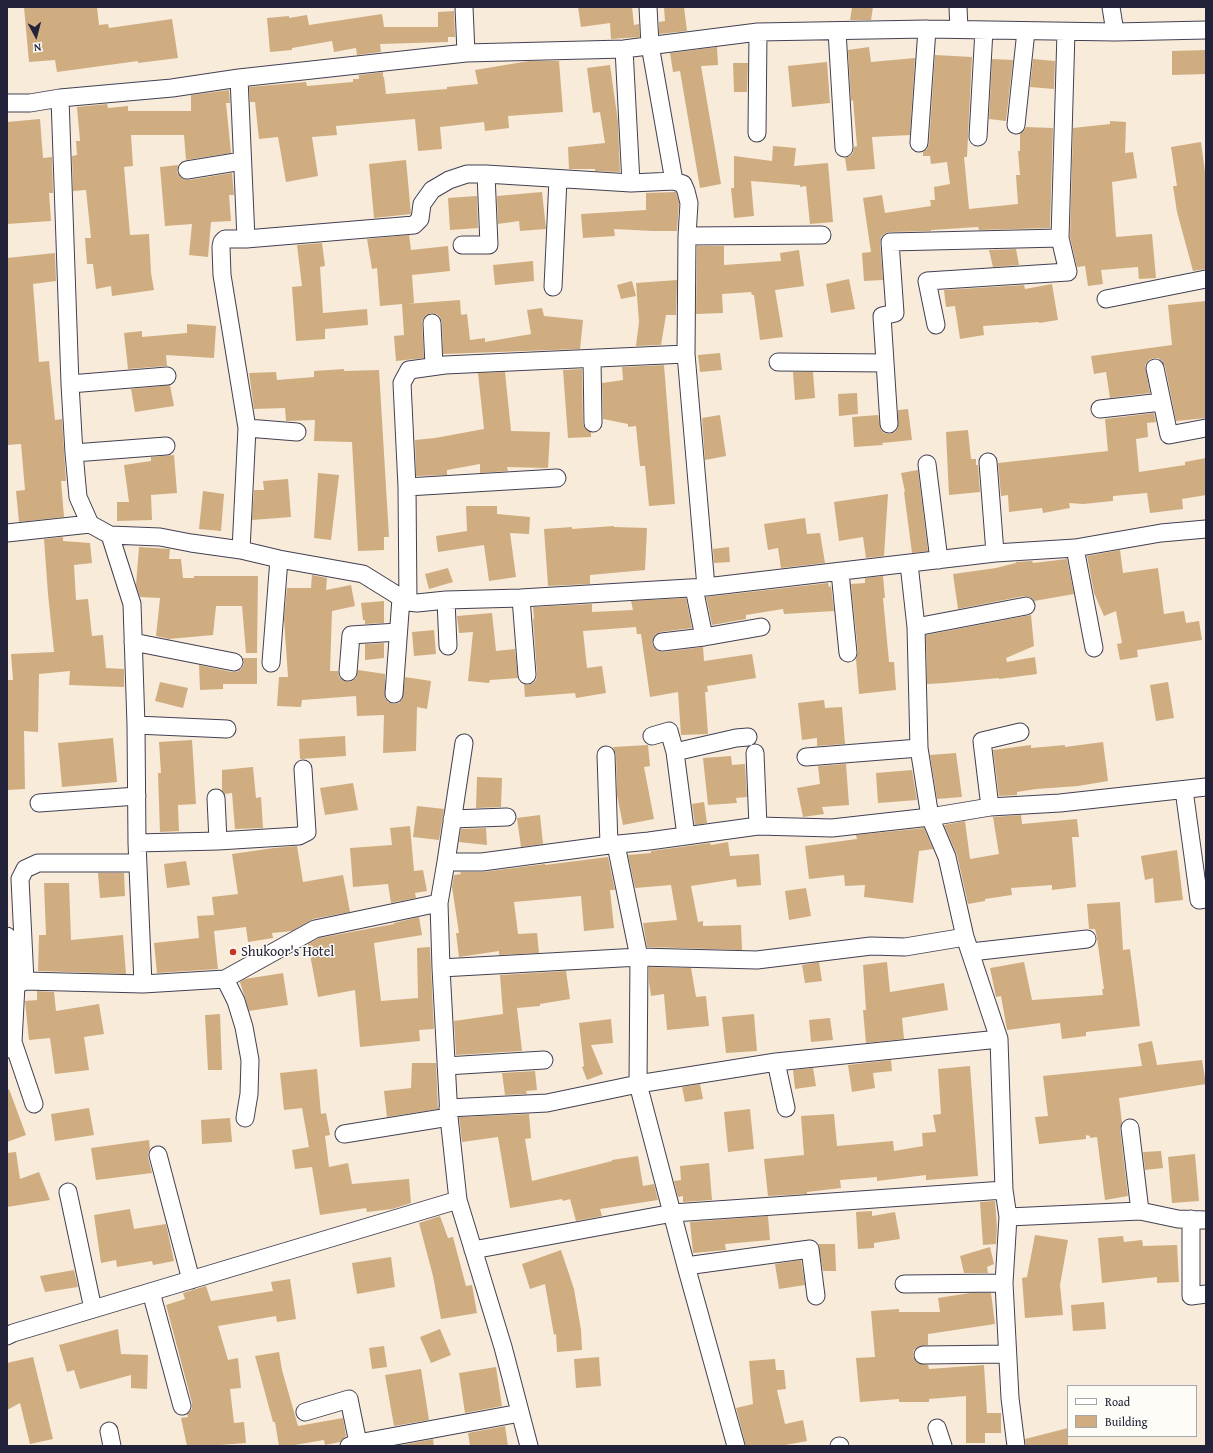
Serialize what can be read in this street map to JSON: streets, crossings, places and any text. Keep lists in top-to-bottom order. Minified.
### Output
{"places":["Shukoor's Hotel"],"legend":["Road","Building"],"north":"bottom"}
